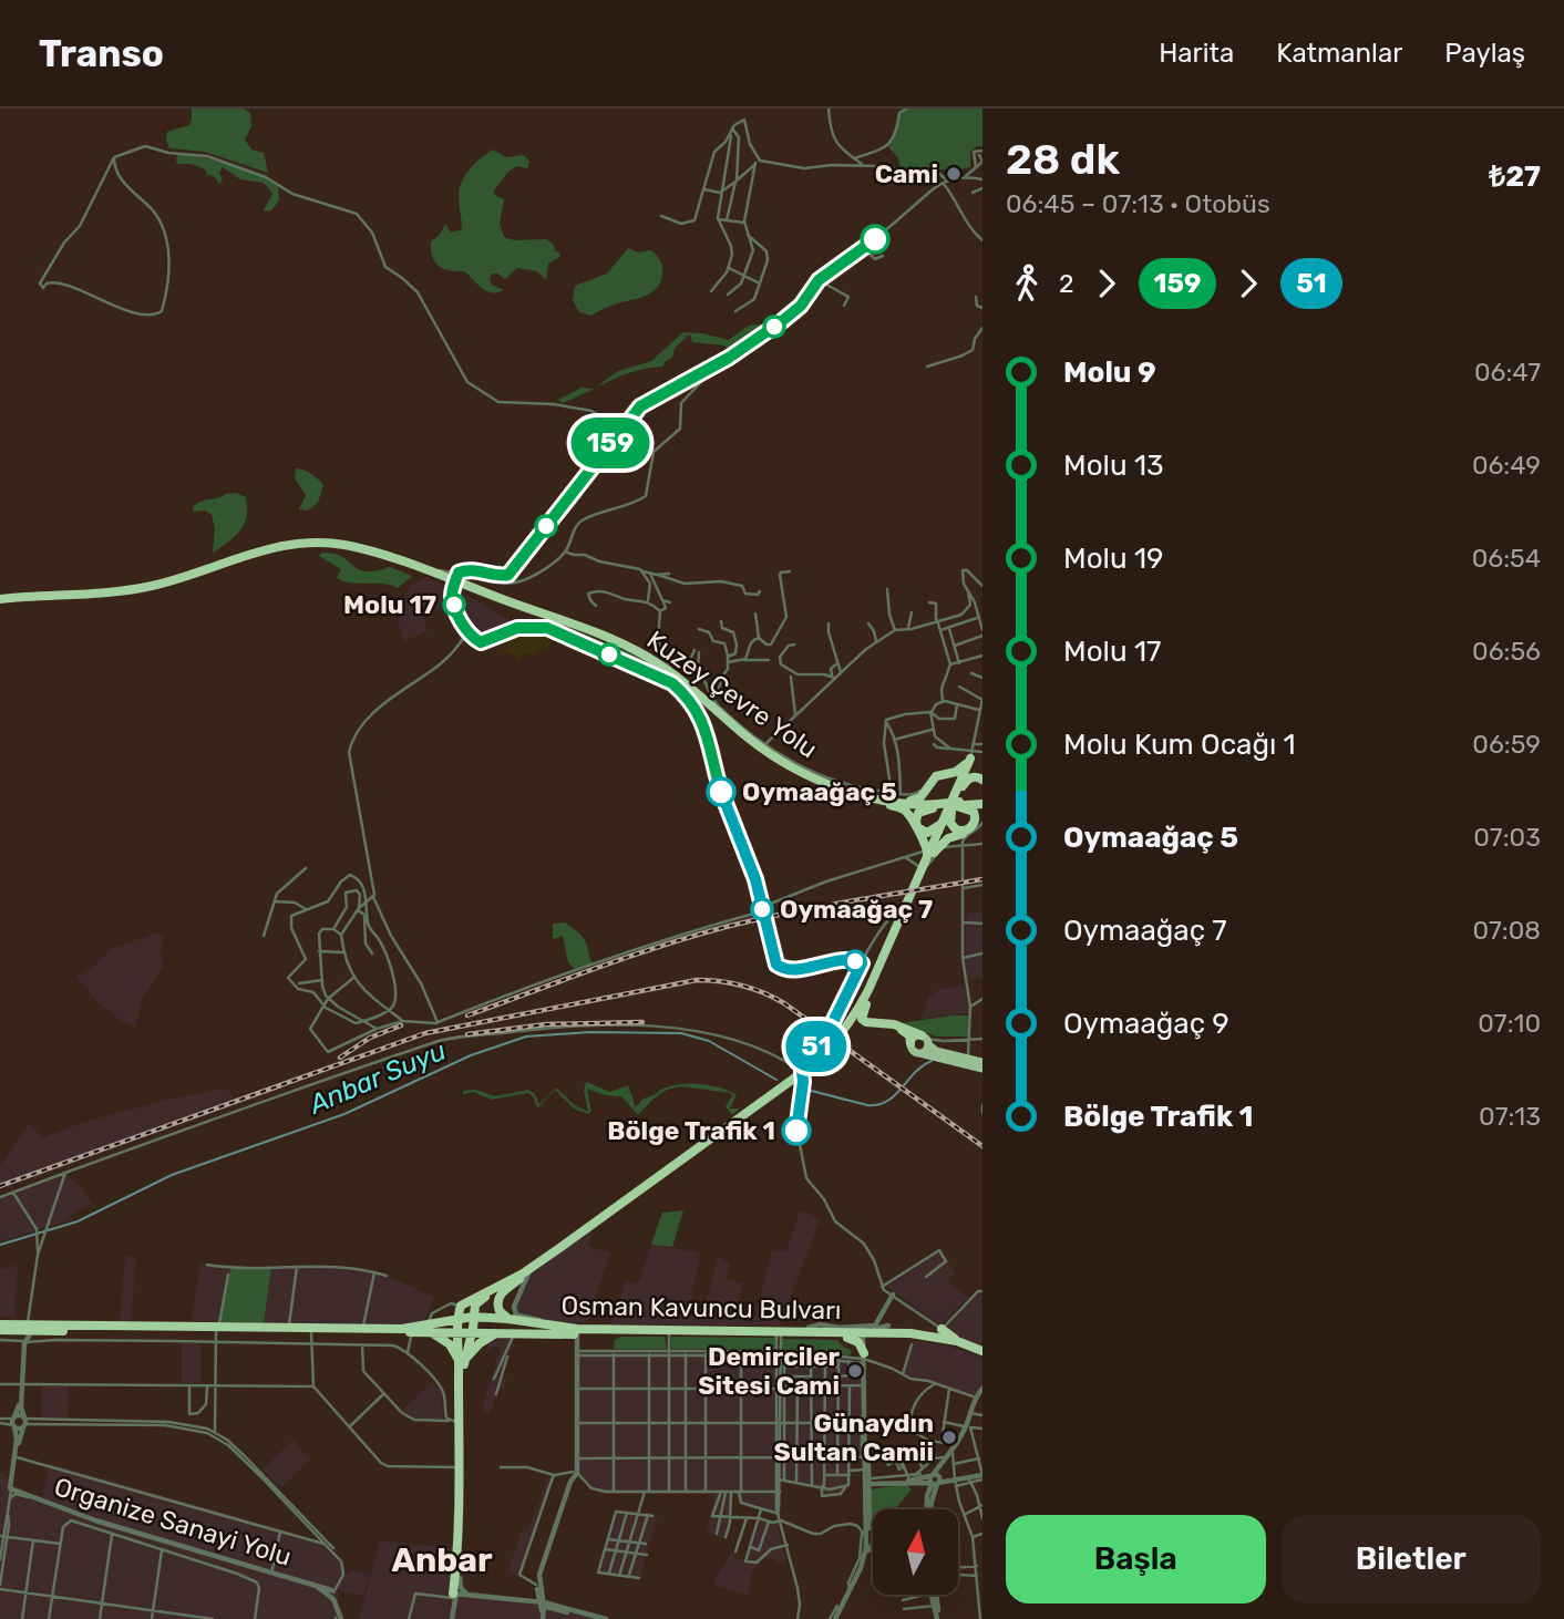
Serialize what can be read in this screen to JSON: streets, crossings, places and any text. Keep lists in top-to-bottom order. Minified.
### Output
{"streets":{"highway":["Kuzey Çevre Yolu","Osman Kavuncu Bulvarı"],"street":["Organize Sanayi Yolu"]},"districts":["Anbar"],"water":["Anbar Suyu"],"places":["Cami","Molu 17","Oymaağaç 5","Oymaağaç 7","Bölge Trafik 1","Demirciler Sitesi Cami","Günaydın Sultan Camii"],"lines":["bus line 159","bus line 51"],"north":"top","page":{"header":"Transo","nav":["Harita","Katmanlar","Paylaş"],"on_map":["159","51"],"heading":["28 dk","06:45 – 07:13 · Otobüs","₺27"],"legs":["2","159","51"],"list":[{"name":"Molu 9","value":"06:47"},{"name":"Molu 13","value":"06:49"},{"name":"Molu 19","value":"06:54"},{"name":"Molu 17","value":"06:56"},{"name":"Molu Kum Ocağı 1","value":"06:59"},{"name":"Oymaağaç 5","value":"07:03"},{"name":"Oymaağaç 7","value":"07:08"},{"name":"Oymaağaç 9","value":"07:10"},{"name":"Bölge Trafik 1","value":"07:13"}],"buttons":["Başla","Biletler"]}}
